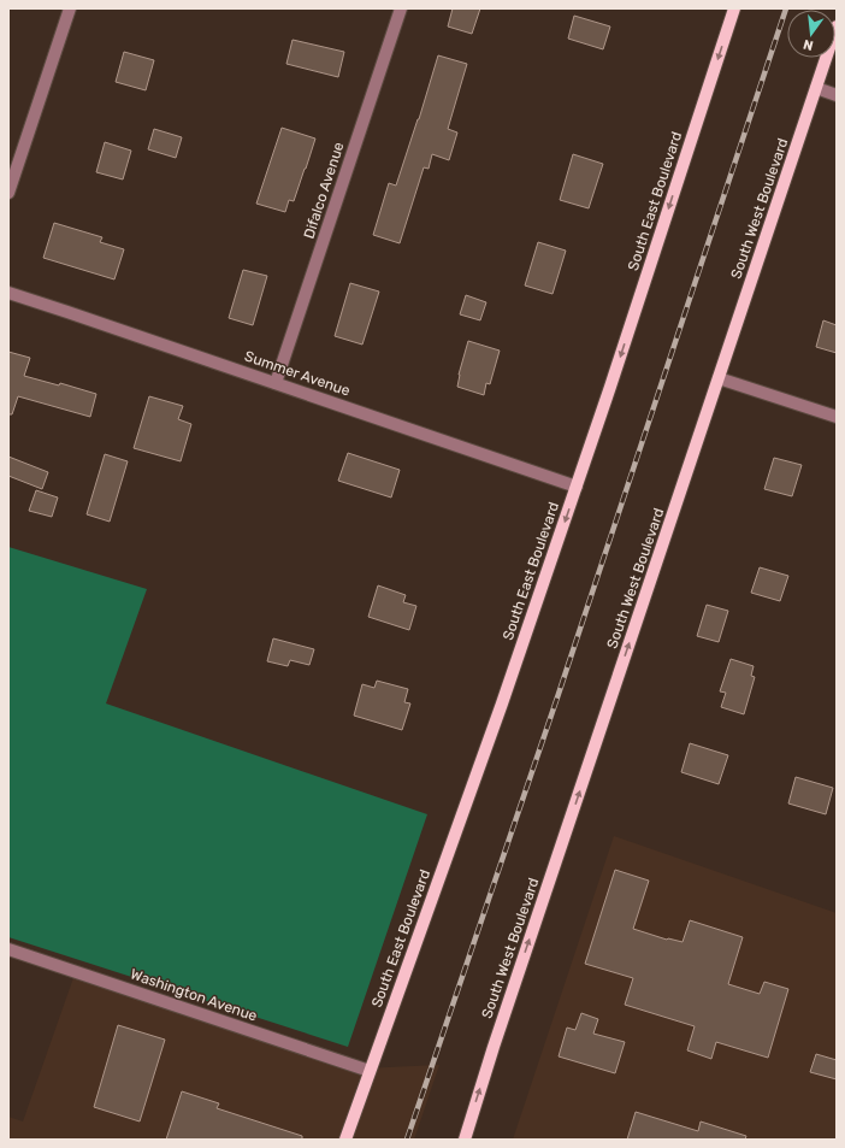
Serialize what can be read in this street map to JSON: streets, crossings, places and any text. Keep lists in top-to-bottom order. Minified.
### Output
{"streets":{"main road":["South East Boulevard","South West Boulevard"],"street":["Difalco Avenue","Summer Avenue","Washington Avenue"]},"crossings":[["Difalco Avenue","Summer Avenue"],["South East Boulevard","Summer Avenue"],["South East Boulevard","Washington Avenue"]],"one_way":["South East Boulevard","South West Boulevard"],"north":"bottom"}
